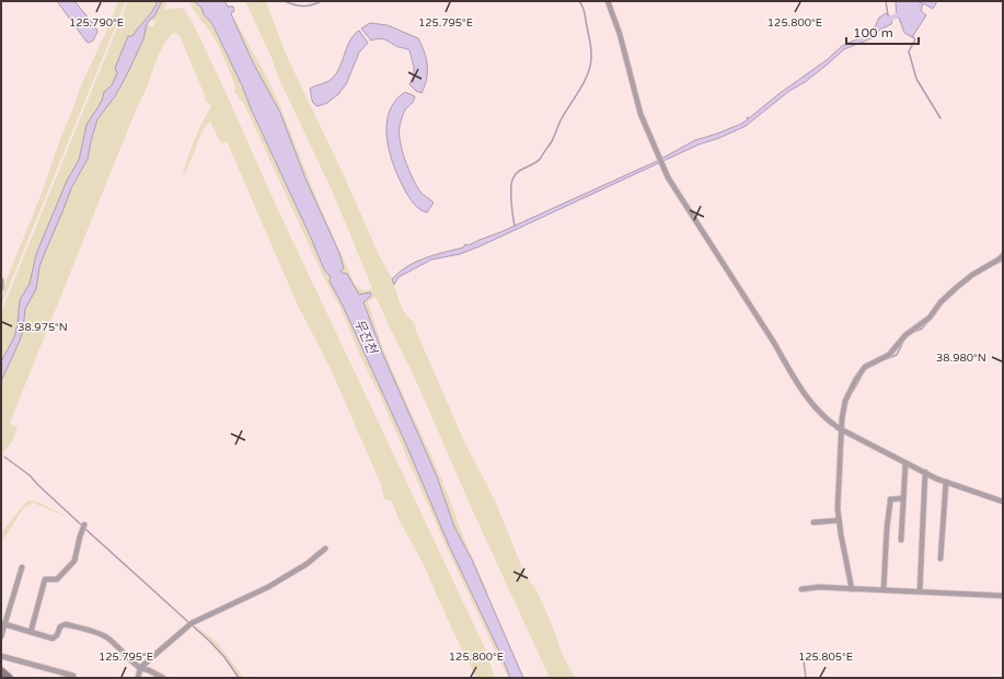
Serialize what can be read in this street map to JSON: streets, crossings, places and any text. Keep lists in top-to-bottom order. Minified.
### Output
{"water":["무진천"],"scale_bar":"100 m","coordinates":["125.790°E","125.795°E","125.800°E","38.975°N","38.980°N","125.805°E"]}
